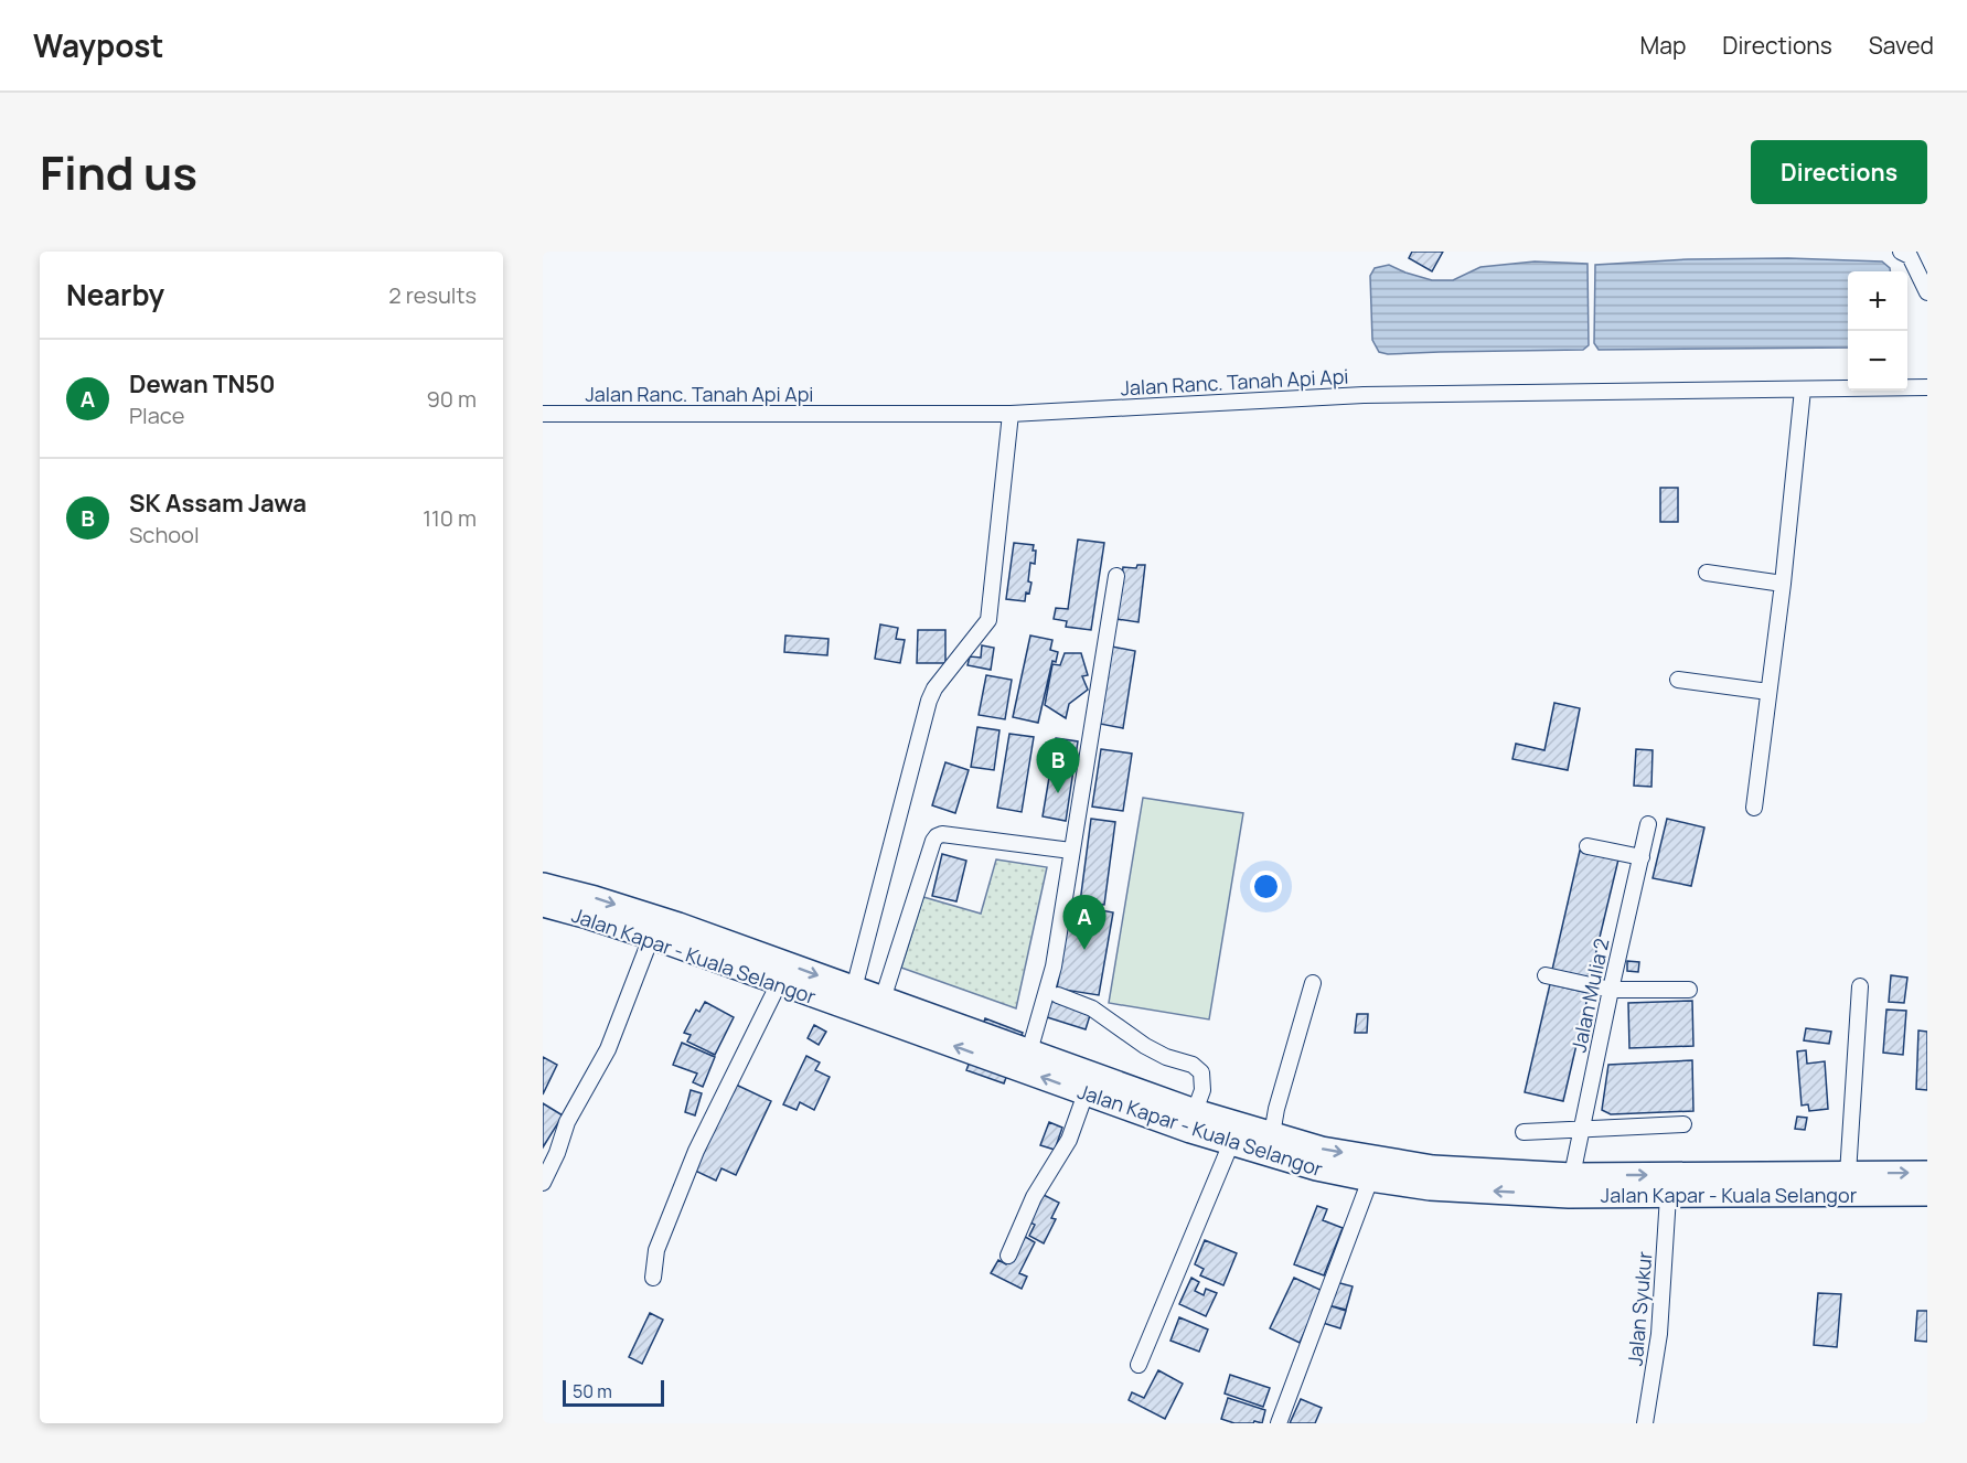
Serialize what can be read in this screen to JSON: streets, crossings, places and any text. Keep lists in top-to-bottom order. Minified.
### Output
{"streets":{"highway":["Jalan Kapar - Kuala Selangor"],"street":["Jalan Ranc. Tanah Api Api","Jalan Mulia 2","Jalan Syukur"]},"crossings":[["Jalan Kapar - Kuala Selangor","Jalan Mulia 2"],["Jalan Kapar - Kuala Selangor","Jalan Syukur"]],"scale_bar":"50 m","page":{"header":"Waypost","nav":["Map","Directions","Saved"],"title":"Find us","buttons":"Directions","heading":["Nearby","2 results"],"map_buttons":["+","−"],"list":[{"mark":"A","name":"Dewan TN50","note":"Place","value":"90 m"},{"mark":"B","name":"SK Assam Jawa","note":"School","value":"110 m"}],"pins":["B","A"],"scale":"50 m"}}
